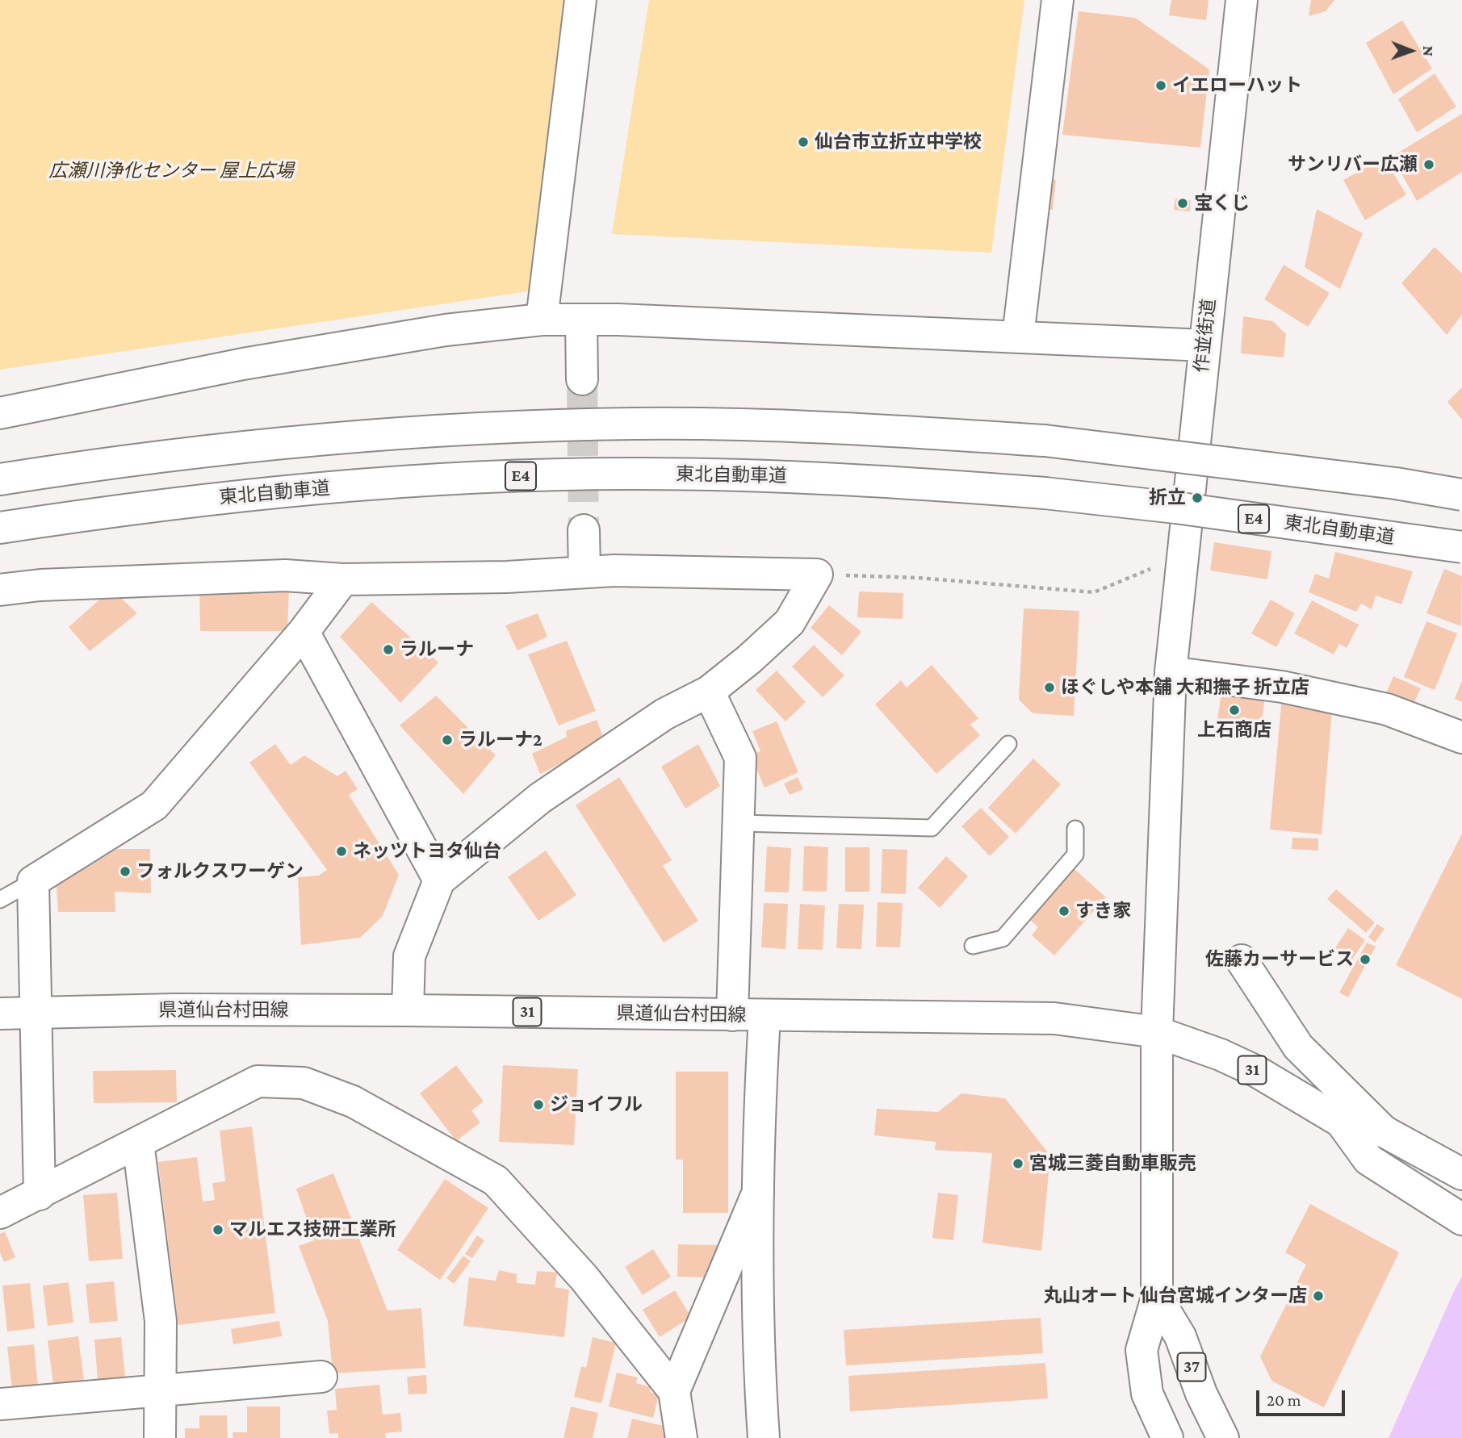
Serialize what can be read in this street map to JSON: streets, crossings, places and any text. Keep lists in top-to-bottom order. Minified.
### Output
{"streets":{"main road":["作並街道","東北自動車道","E4","県道仙台村田線","31","37"]},"crossings":[["作並街道","県道仙台村田線"],["作並街道","37"]],"parks":["広瀬川浄化センター 屋上広場"],"places":["イエローハット","仙台市立折立中学校","サンリバー広瀬","宝くじ","折立","ラルーナ","ほぐしや本舗 大和撫子 折立店","上石商店","ラルーナ2","ネッツトヨタ仙台","フォルクスワーゲン","すき家","佐藤カーサービス","ジョイフル","宮城三菱自動車販売","マルエス技研工業所","丸山オート 仙台宮城インター店"],"scale_bar":"20 m","north":"right"}
